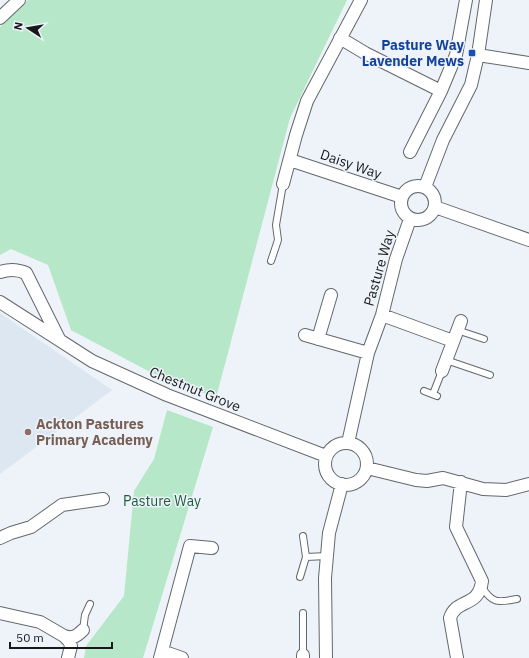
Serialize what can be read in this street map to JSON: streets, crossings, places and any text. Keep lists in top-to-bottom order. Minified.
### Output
{"streets":{"street":["Daisy Way","Pasture Way","Chestnut Grove"]},"crossings":[["Daisy Way","Pasture Way"],["Pasture Way","Chestnut Grove"]],"parks":["Pasture Way"],"places":{"transit":["Pasture Way Lavender Mews"],"other":["Ackton Pastures Primary Academy"]},"scale_bar":"50 m","north":"left"}
